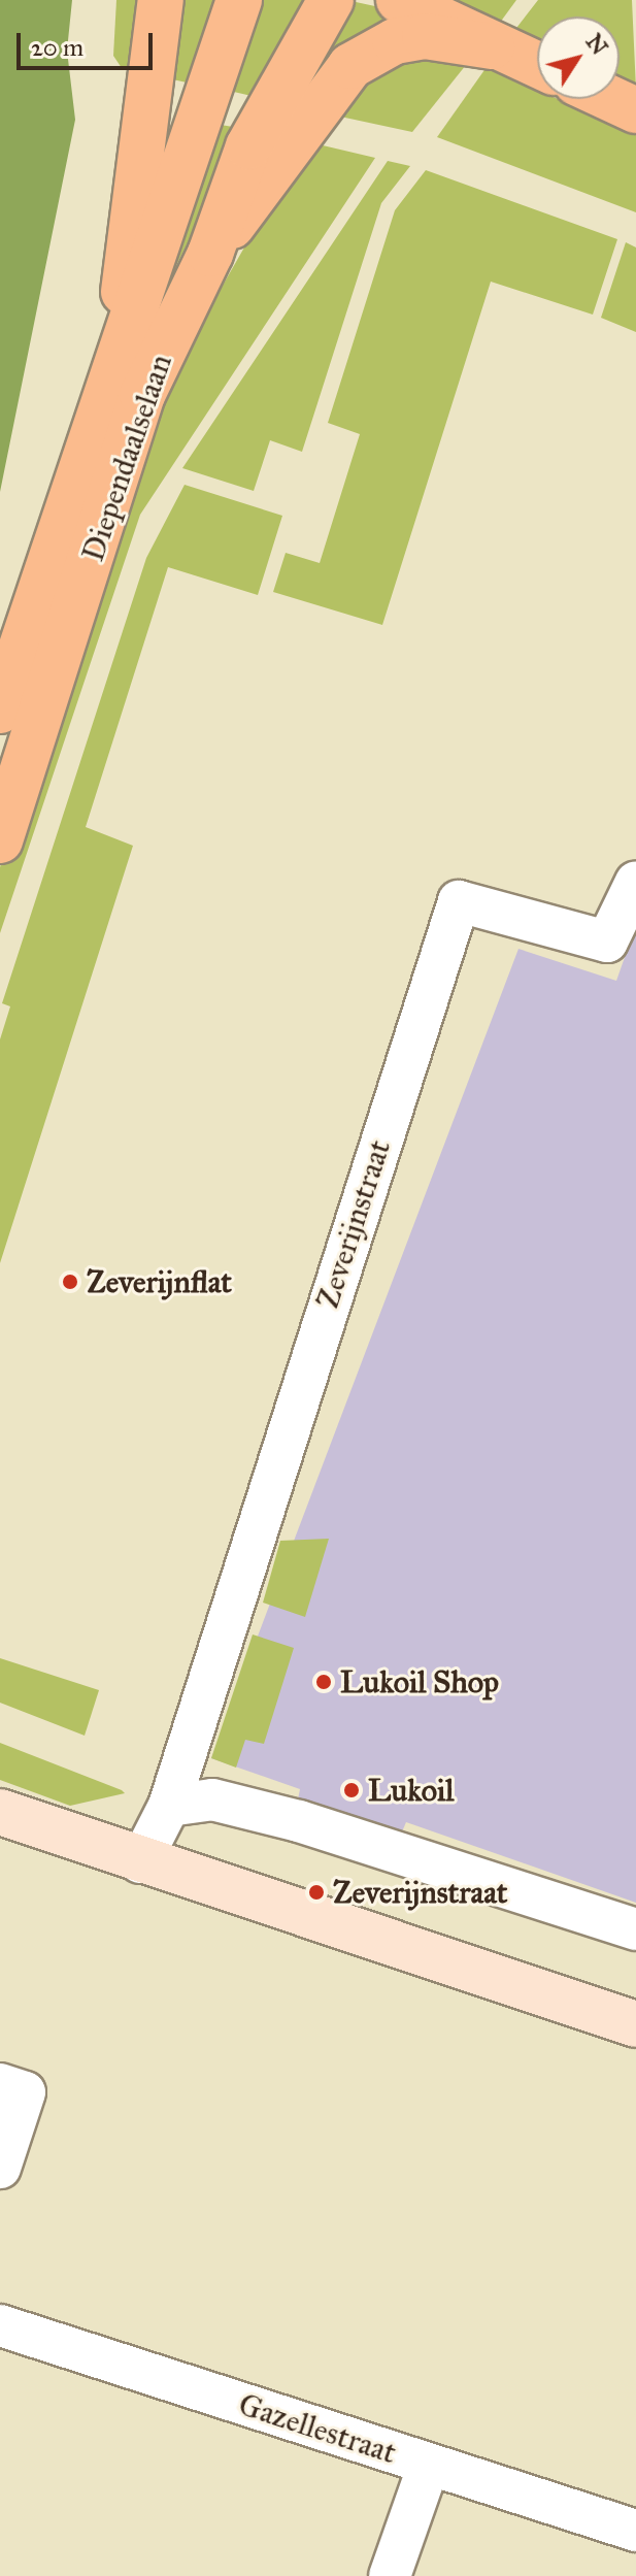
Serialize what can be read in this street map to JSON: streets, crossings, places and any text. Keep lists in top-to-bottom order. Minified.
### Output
{"streets":{"main road":["Diependaalselaan"],"street":["Zeverijnstraat","Gazellestraat"]},"places":["Zeverijnflat","Lukoil Shop","Lukoil","Zeverijnstraat"],"scale_bar":"20 m","north":"top right"}
